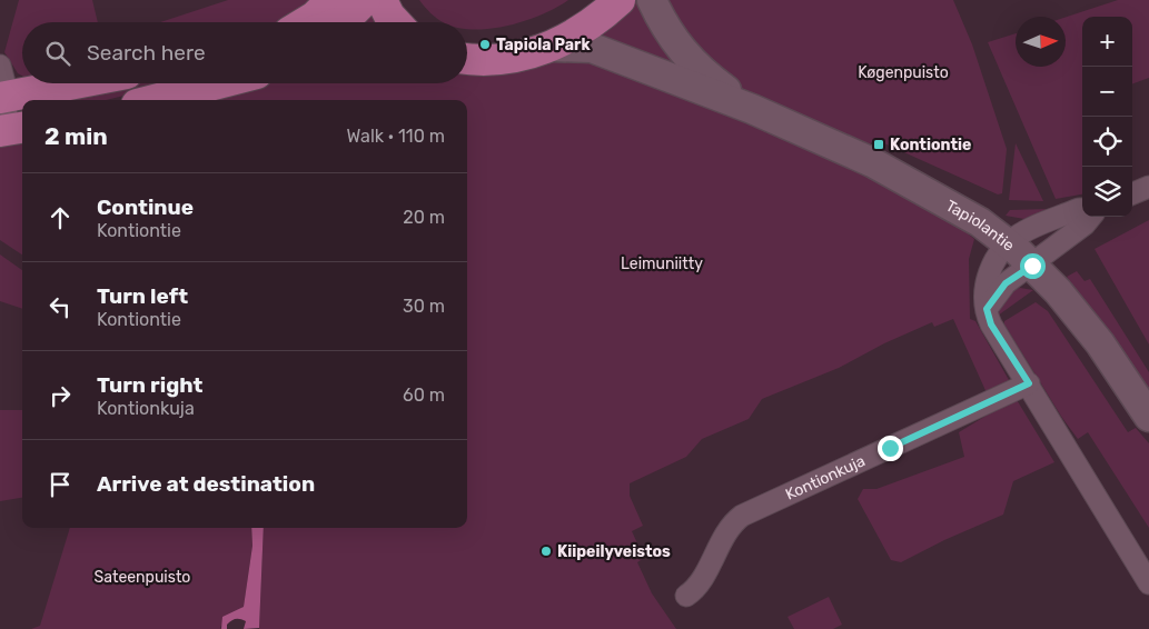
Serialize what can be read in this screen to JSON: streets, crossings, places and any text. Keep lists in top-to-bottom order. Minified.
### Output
{"streets":{"main road":["Tapiolantie"],"street":["Kontionkuja"]},"parks":["Køgenpuisto","Leimuniitty","Sateenpuisto"],"places":{"other":["Tapiola Park","Kiipeilyveistos"],"transit":["Kontiontie"]},"north":"right","page":{"map_buttons":["+","−"],"search":"Search here","heading":["2 min","Walk · 110 m"],"list":[["Continue","Kontiontie","20 m"],["Turn left","Kontiontie","30 m"],["Turn right","Kontionkuja","60 m"],"Arrive at destination"]}}
